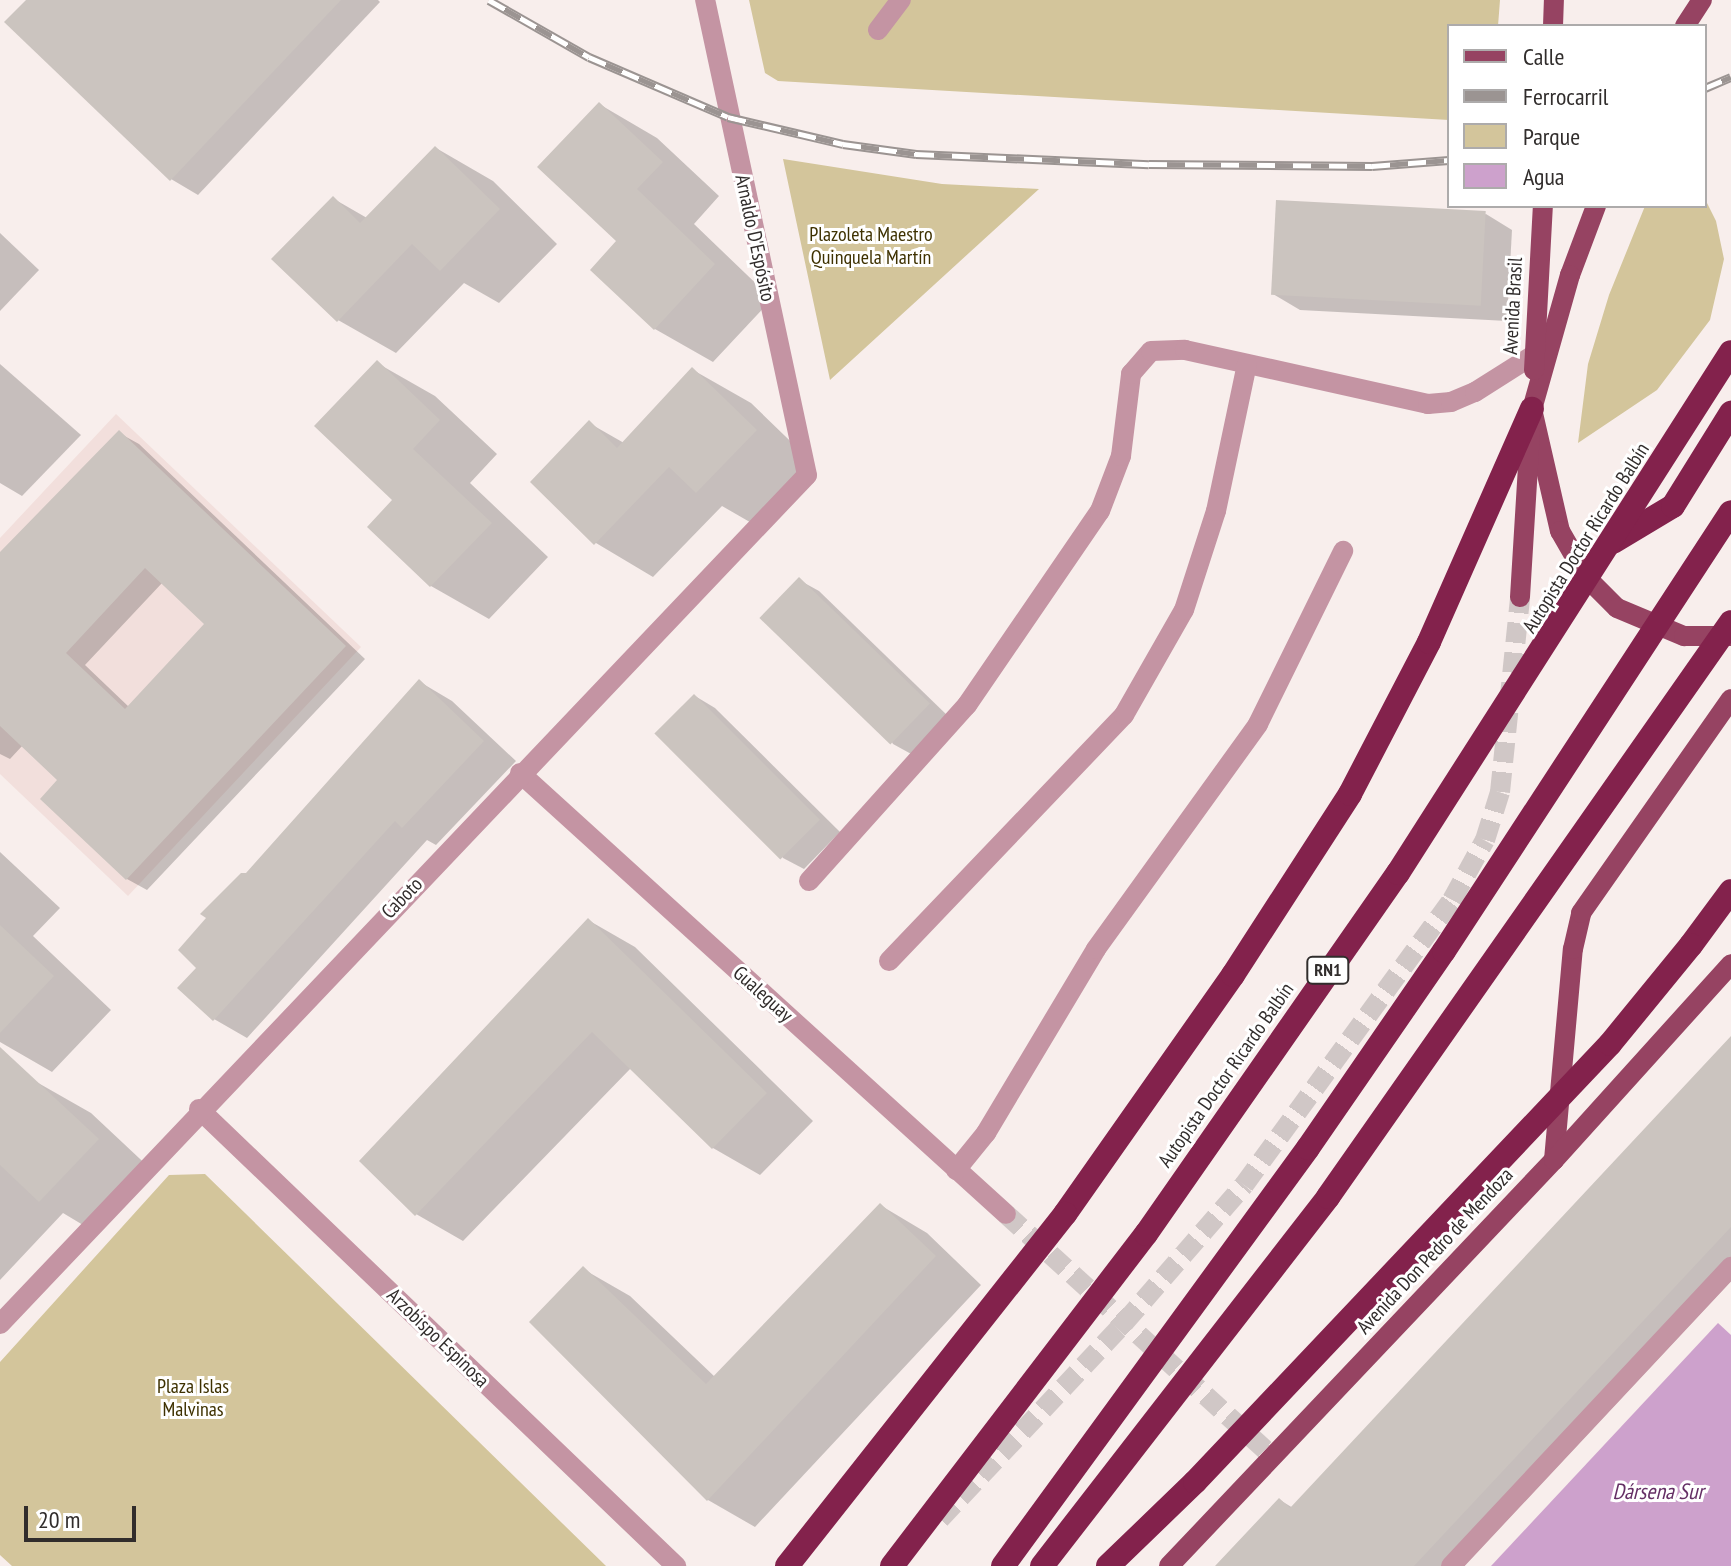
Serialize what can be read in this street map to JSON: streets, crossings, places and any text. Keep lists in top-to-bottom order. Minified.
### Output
{"streets":{"highway":["Autopista Doctor Ricardo Balbín","RN1"],"main road":["Avenida Brasil","Avenida Don Pedro de Mendoza"],"street":["Arnaldo D'Espósito","Caboto","Gualeguay","Arzobispo Espinosa"]},"crossings":[["Arnaldo D'Espósito","Caboto"],["Caboto","Gualeguay"],["Caboto","Arzobispo Espinosa"]],"water":["Dársena Sur"],"parks":["Plazoleta Maestro Quinquela Martín","Plaza Islas Malvinas"],"legend":["Calle","Ferrocarril","Parque","Agua"],"scale_bar":"20 m"}
